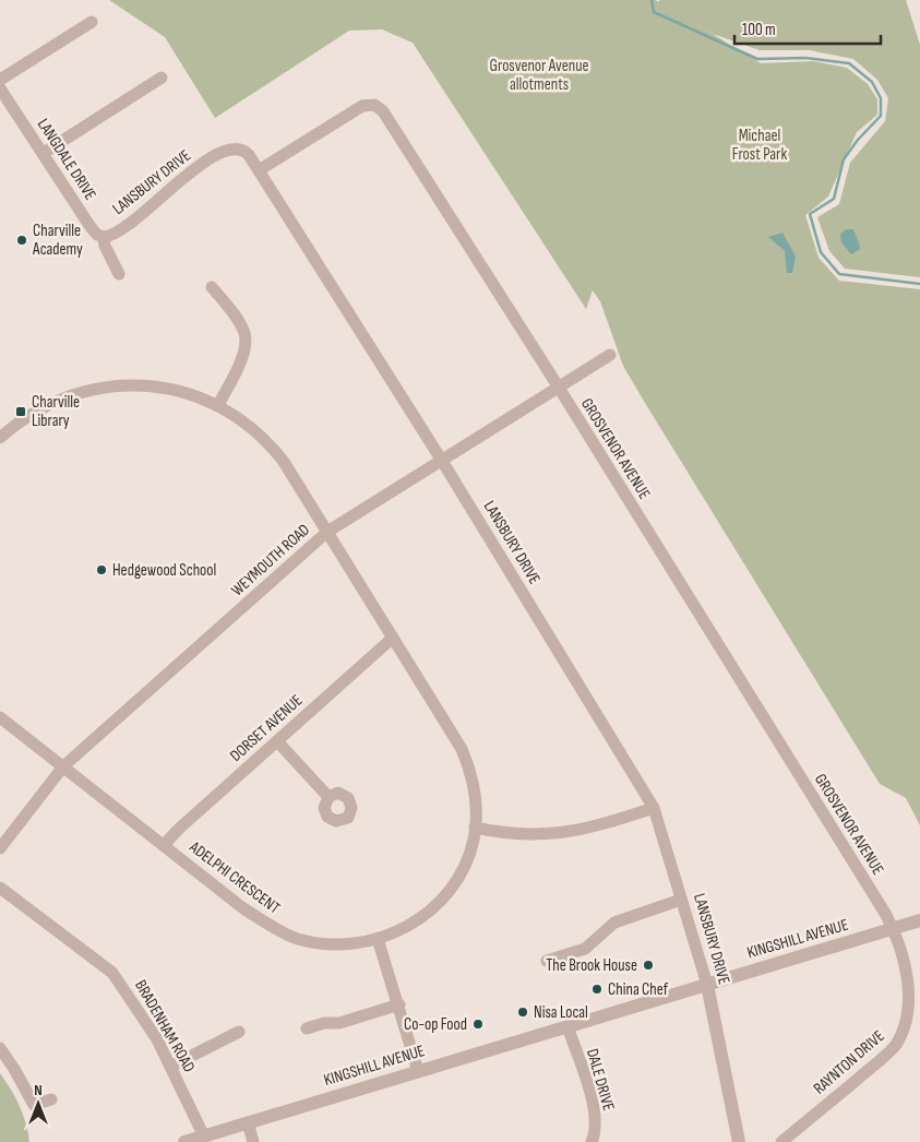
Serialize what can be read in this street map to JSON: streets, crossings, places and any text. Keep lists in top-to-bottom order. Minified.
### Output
{"streets":{"street":["LANGDALE DRIVE","LANSBURY DRIVE","GROSVENOR AVENUE","WEYMOUTH ROAD","DORSET AVENUE","ADELPHI CRESCENT","KINGSHILL AVENUE","BRADENHAM ROAD","RAYNTON DRIVE","DALE DRIVE"]},"crossings":[["LANGDALE DRIVE","LANSBURY DRIVE"],["LANSBURY DRIVE","GROSVENOR AVENUE"],["LANSBURY DRIVE","WEYMOUTH ROAD"],["LANSBURY DRIVE","KINGSHILL AVENUE"],["GROSVENOR AVENUE","WEYMOUTH ROAD"],["GROSVENOR AVENUE","KINGSHILL AVENUE"],["GROSVENOR AVENUE","RAYNTON DRIVE"],["WEYMOUTH ROAD","ADELPHI CRESCENT"],["DORSET AVENUE","ADELPHI CRESCENT"],["KINGSHILL AVENUE","BRADENHAM ROAD"],["KINGSHILL AVENUE","RAYNTON DRIVE"],["KINGSHILL AVENUE","DALE DRIVE"]],"parks":["Grosvenor Avenue allotments","Michael Frost Park"],"places":{"other":["Charville Academy","Hedgewood School","The Brook House","China Chef","Nisa Local","Co-op Food"],"transit":["Charville Library"]},"scale_bar":"100 m","north":"top"}
